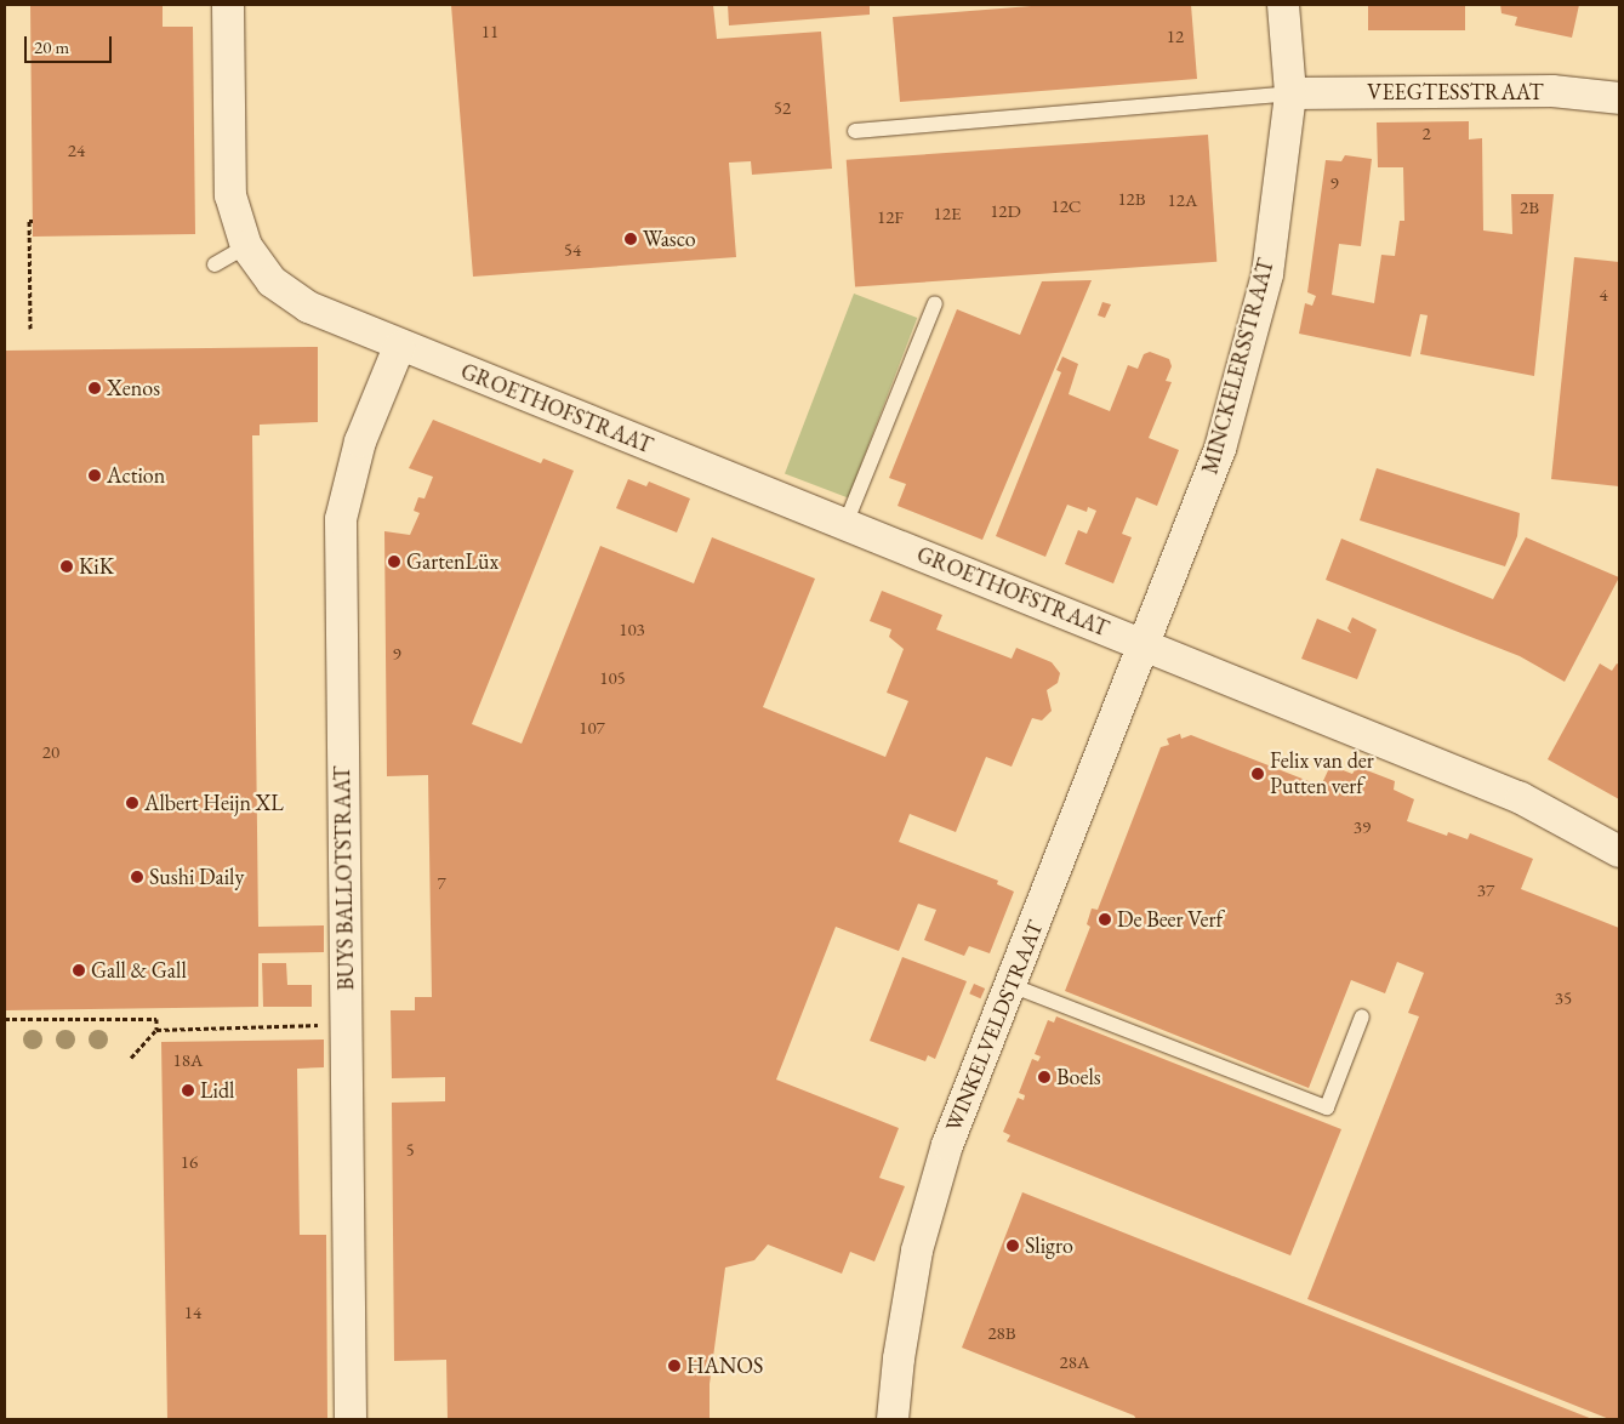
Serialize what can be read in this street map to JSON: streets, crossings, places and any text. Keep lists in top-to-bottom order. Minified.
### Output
{"streets":{"street":["VEEGTESSTRAAT","MINCKELERSSTRAAT","GROETHOFSTRAAT","BUYS BALLOTSTRAAT","WINKELVELDSTRAAT"]},"crossings":[["VEEGTESSTRAAT","MINCKELERSSTRAAT"],["MINCKELERSSTRAAT","GROETHOFSTRAAT"],["MINCKELERSSTRAAT","WINKELVELDSTRAAT"],["GROETHOFSTRAAT","BUYS BALLOTSTRAAT"],["GROETHOFSTRAAT","WINKELVELDSTRAAT"]],"places":["Wasco","Xenos","Action","GartenLüx","KiK","Felix van der Putten verf","Albert Heijn XL","Sushi Daily","De Beer Verf","Gall & Gall","Boels","Lidl","Sligro","HANOS"],"house_numbers":["11","12","52","2","24","9","12B","12A","12C","2B","12D","12E","12F","54","4","103","9","105","107","20","39","7","37","35","18A","5","16","14","28B","28A"],"scale_bar":"20 m"}
